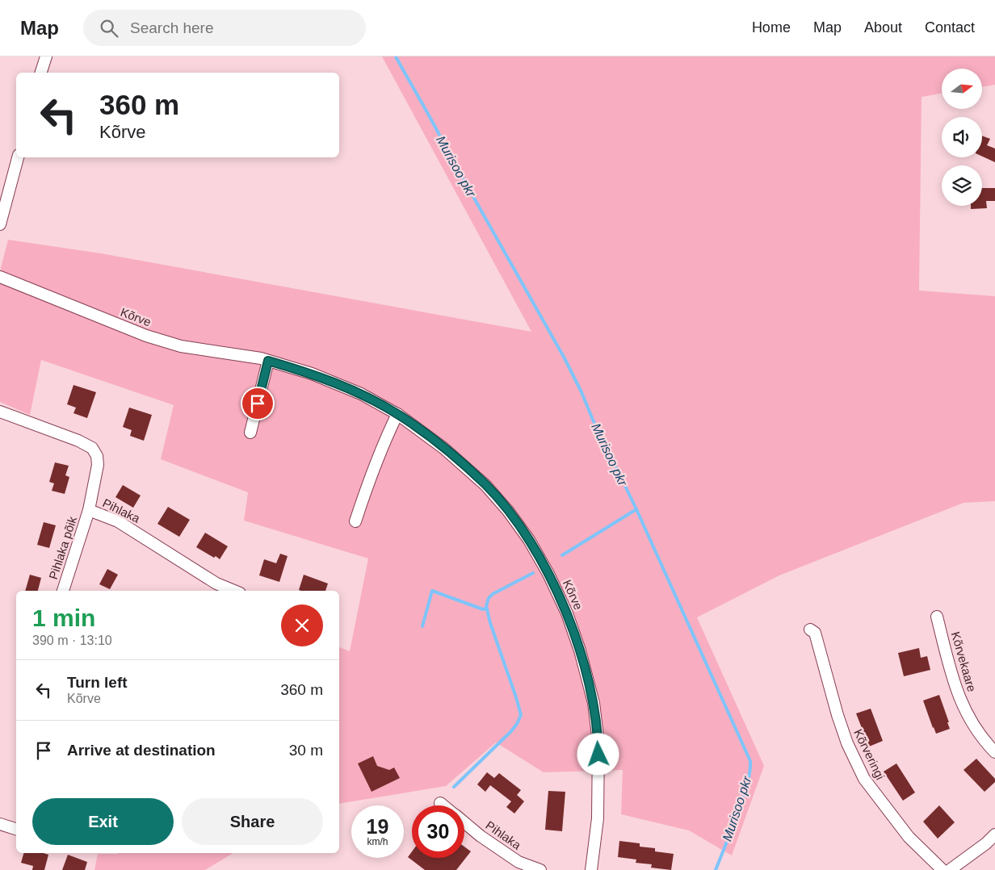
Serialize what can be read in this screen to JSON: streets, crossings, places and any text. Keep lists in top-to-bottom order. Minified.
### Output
{"streets":{"street":["Kõrve","Pihlaka","Pihlaka põik","Kõrvekaare","Kõrveringi"]},"crossings":[["Pihlaka","Pihlaka põik"]],"water":["Murisoo pkr"],"north":"right","page":{"header":"Map","search":"Search here","nav":["Home","Map","About","Contact"],"turn":["360 m","Kõrve"],"heading":["1 min","390 m · 13:10"],"list":[{"name":"Turn left","note":"Kõrve","value":"360 m"},{"name":"Arrive at destination","value":"30 m"}],"buttons":["Exit","Share"],"speed":"19 km/h","limit":"30"}}
